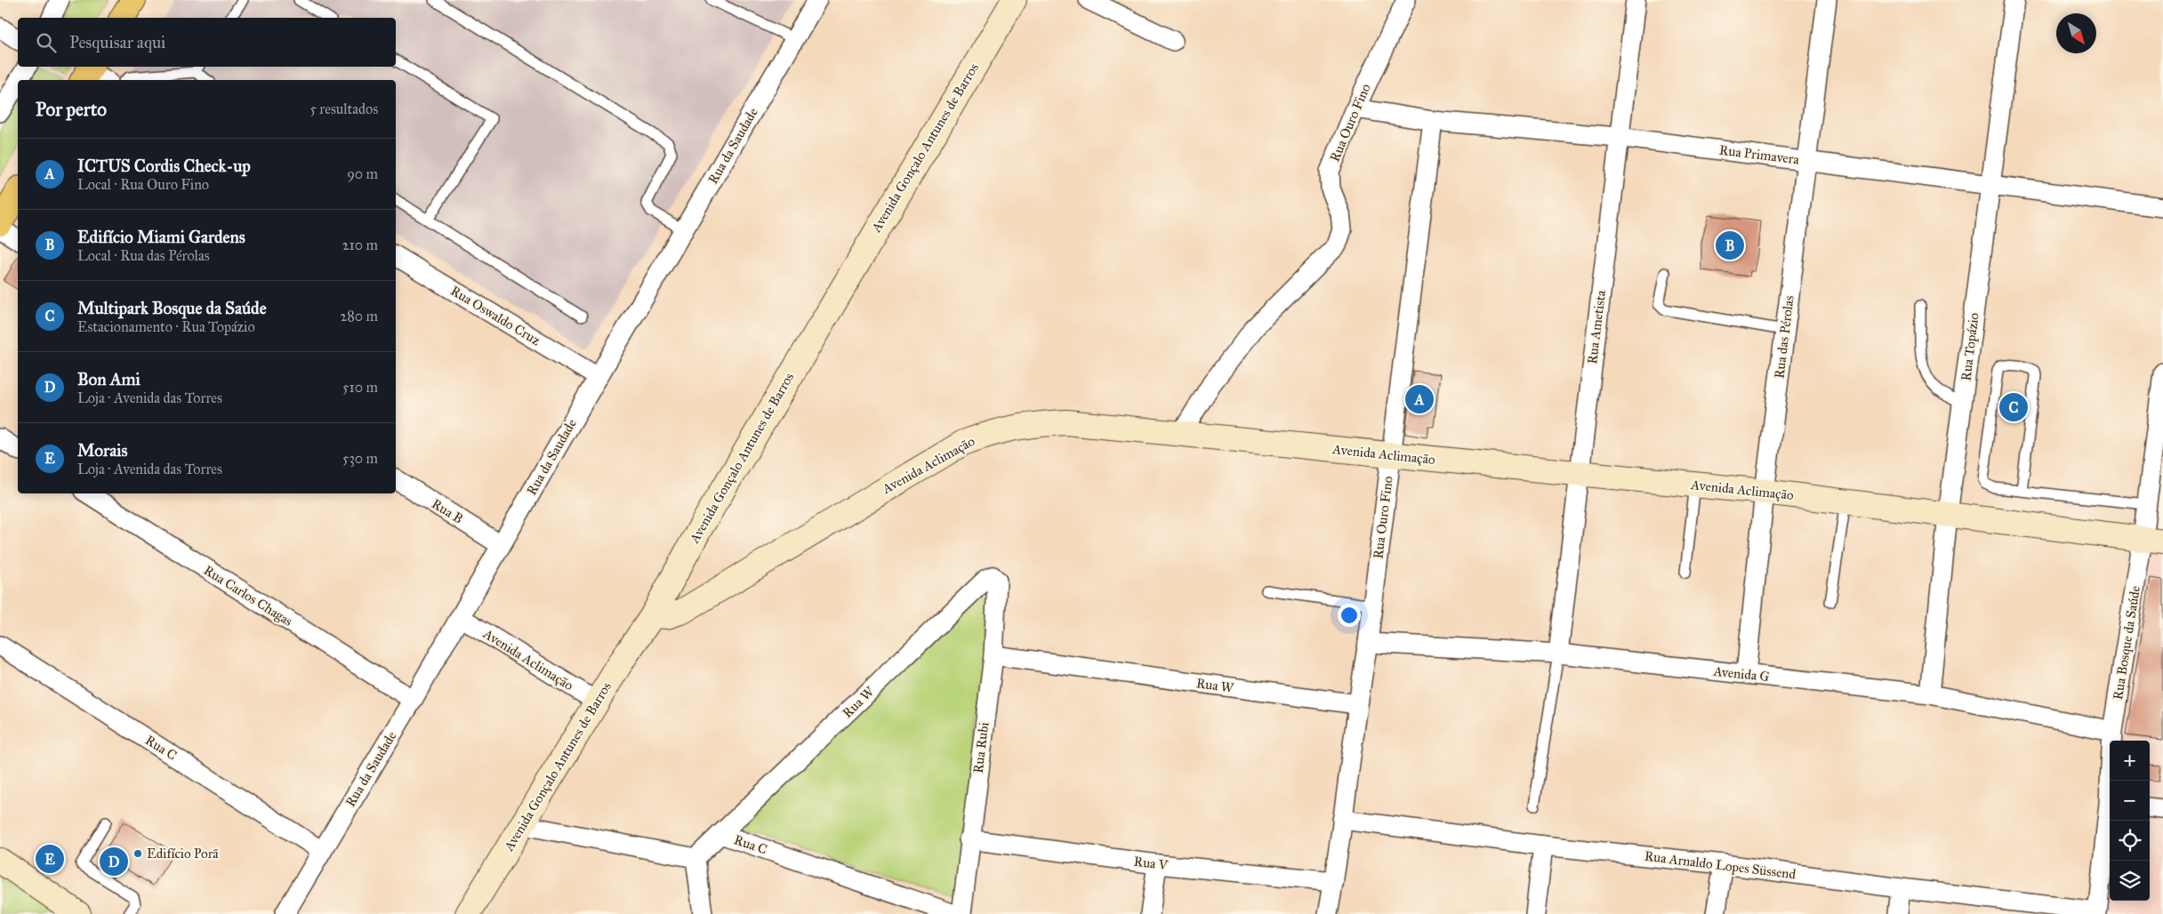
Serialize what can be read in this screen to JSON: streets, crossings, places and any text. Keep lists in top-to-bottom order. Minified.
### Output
{"streets":{"street":["Rua Ouro Fino","Rua da Saudade","Avenida Gonçalo Antunes de Barros","Rua Primavera","Rua Oswaldo Cruz","Rua Ametista","Rua das Pérolas","Rua Topázio","Avenida Aclimação","Rua B","Rua Carlos Chagas","Rua Bosque da Saúde","Avenida G","Rua W","Rua C","Rua Rubi","Rua V","Rua Arnaldo Lopes Süssend"]},"crossings":[["Rua Ouro Fino","Rua Primavera"],["Rua Ouro Fino","Avenida Aclimação"],["Rua Ouro Fino","Avenida G"],["Rua Ouro Fino","Rua W"],["Rua Ouro Fino","Rua V"],["Rua Ouro Fino","Rua Arnaldo Lopes Süssend"],["Rua da Saudade","Rua Oswaldo Cruz"],["Rua da Saudade","Avenida Aclimação"],["Rua da Saudade","Rua B"],["Rua da Saudade","Rua Carlos Chagas"],["Rua da Saudade","Rua C"],["Avenida Gonçalo Antunes de Barros","Avenida Aclimação"],["Rua Primavera","Rua Ametista"],["Rua Primavera","Rua das Pérolas"],["Rua Primavera","Rua Topázio"],["Rua Ametista","Avenida Aclimação"],["Rua Ametista","Avenida G"],["Rua das Pérolas","Avenida Aclimação"],["Rua das Pérolas","Avenida G"],["Rua Topázio","Avenida Aclimação"],["Rua Topázio","Avenida G"],["Avenida Aclimação","Rua Bosque da Saúde"],["Rua Bosque da Saúde","Avenida G"],["Rua Bosque da Saúde","Rua Arnaldo Lopes Süssend"],["Rua W","Rua C"],["Rua W","Rua Rubi"],["Rua Rubi","Rua V"]],"places":["Edifício Porã"],"north":"bottom right","page":{"search":"Pesquisar aqui","heading":["Por perto","5 resultados"],"list":[{"mark":"A","name":"ICTUS Cordis Check-up","note":"Local · Rua Ouro Fino","value":"90 m"},{"mark":"B","name":"Edifício Miami Gardens","note":"Local · Rua das Pérolas","value":"210 m"},{"mark":"C","name":"Multipark Bosque da Saúde","note":"Estacionamento · Rua Topázio","value":"280 m"},{"mark":"D","name":"Bon Ami","note":"Loja · Avenida das Torres","value":"510 m"},{"mark":"E","name":"Morais","note":"Loja · Avenida das Torres","value":"530 m"}],"pins":["B","A","C","E","D"],"map_buttons":["+","−"]}}
